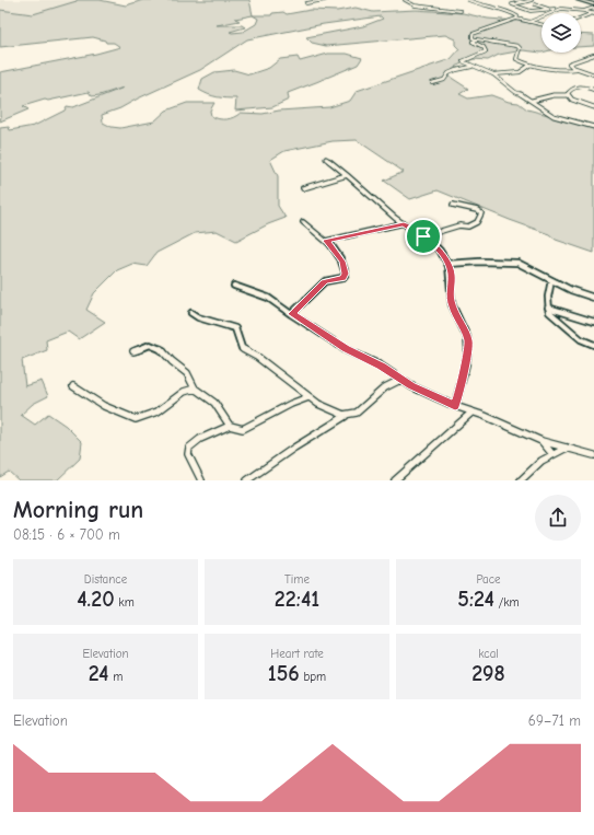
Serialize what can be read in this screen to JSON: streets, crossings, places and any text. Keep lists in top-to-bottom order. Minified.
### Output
{"page":{"heading":["Morning run","08:15 · 6 × 700 m"],"stats":[["Distance","4.20 km"],["Time","22:41"],["Pace","5:24 /km"],["Elevation","24 m"],["Heart rate","156 bpm"],["kcal","298"]],"chart":["Elevation","69–71 m"]}}
